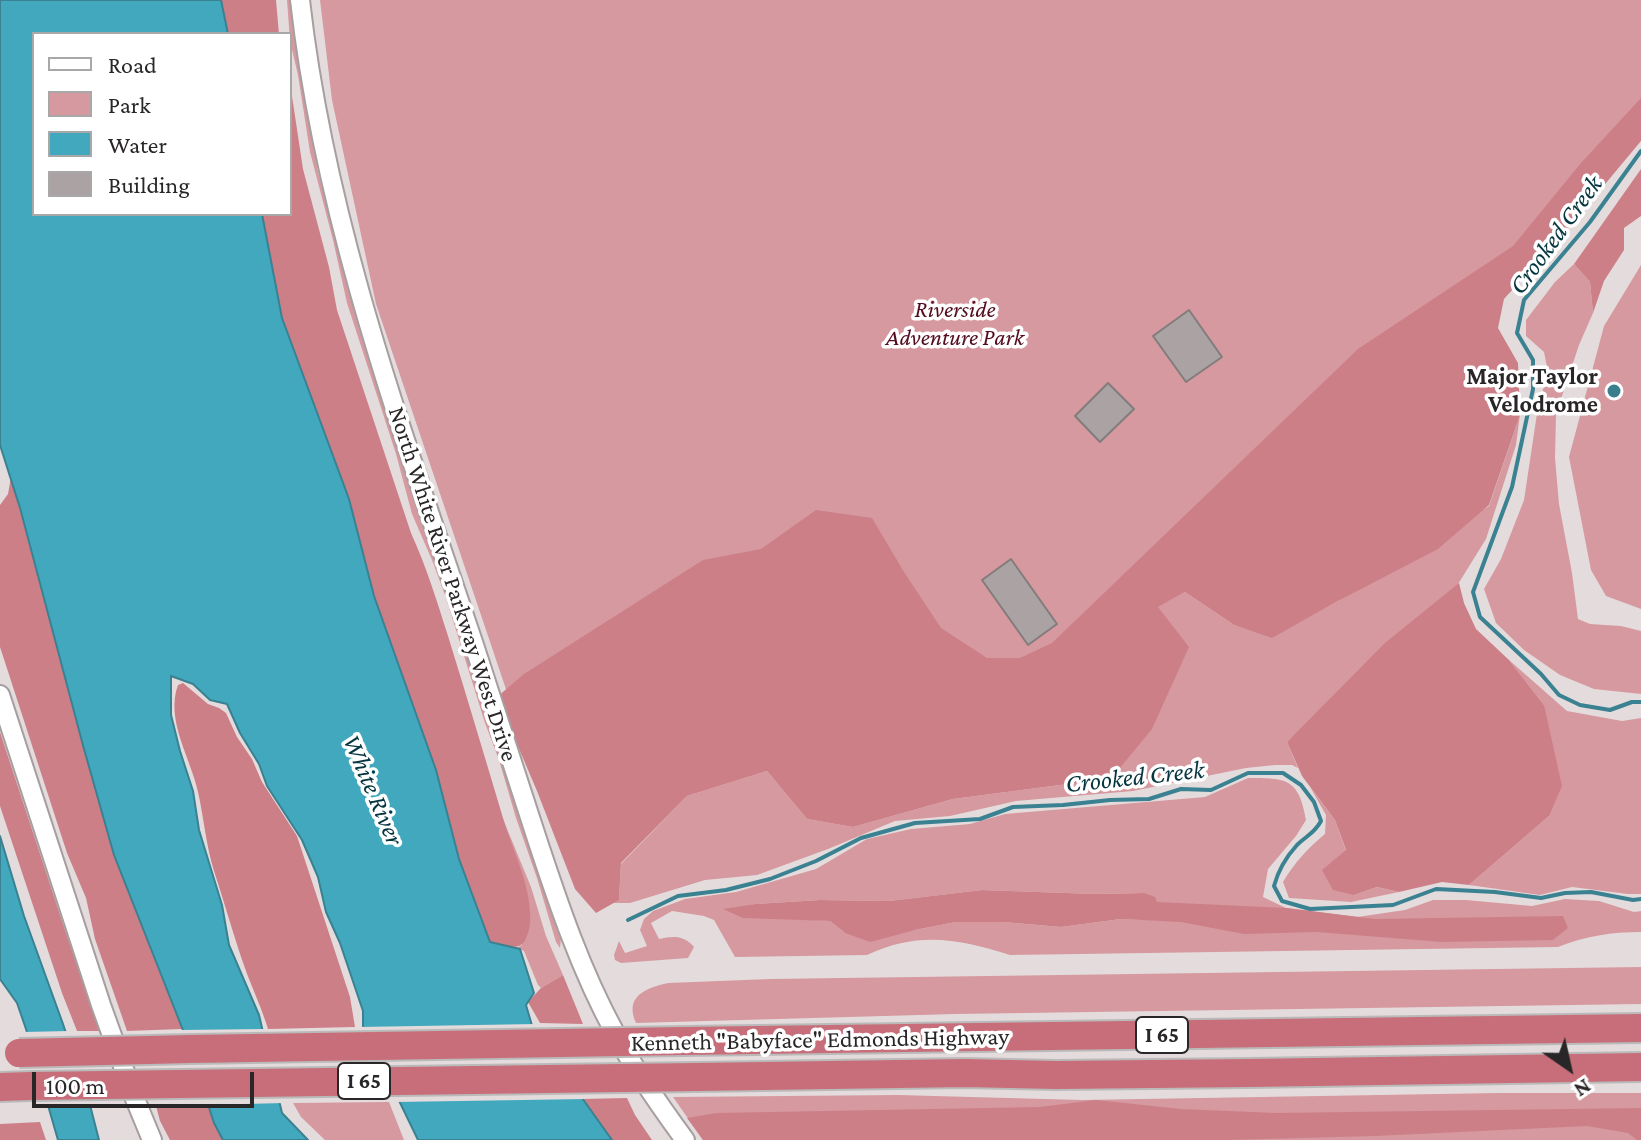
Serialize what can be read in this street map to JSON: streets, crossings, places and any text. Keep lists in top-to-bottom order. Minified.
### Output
{"streets":{"highway":["I 65","Kenneth \"Babyface\" Edmonds Highway"],"street":["North White River Parkway West Drive"]},"water":["Crooked Creek","White River"],"parks":["Riverside Adventure Park"],"places":["Major Taylor Velodrome"],"legend":["Road","Park","Water","Building"],"scale_bar":"100 m","north":"bottom right"}
